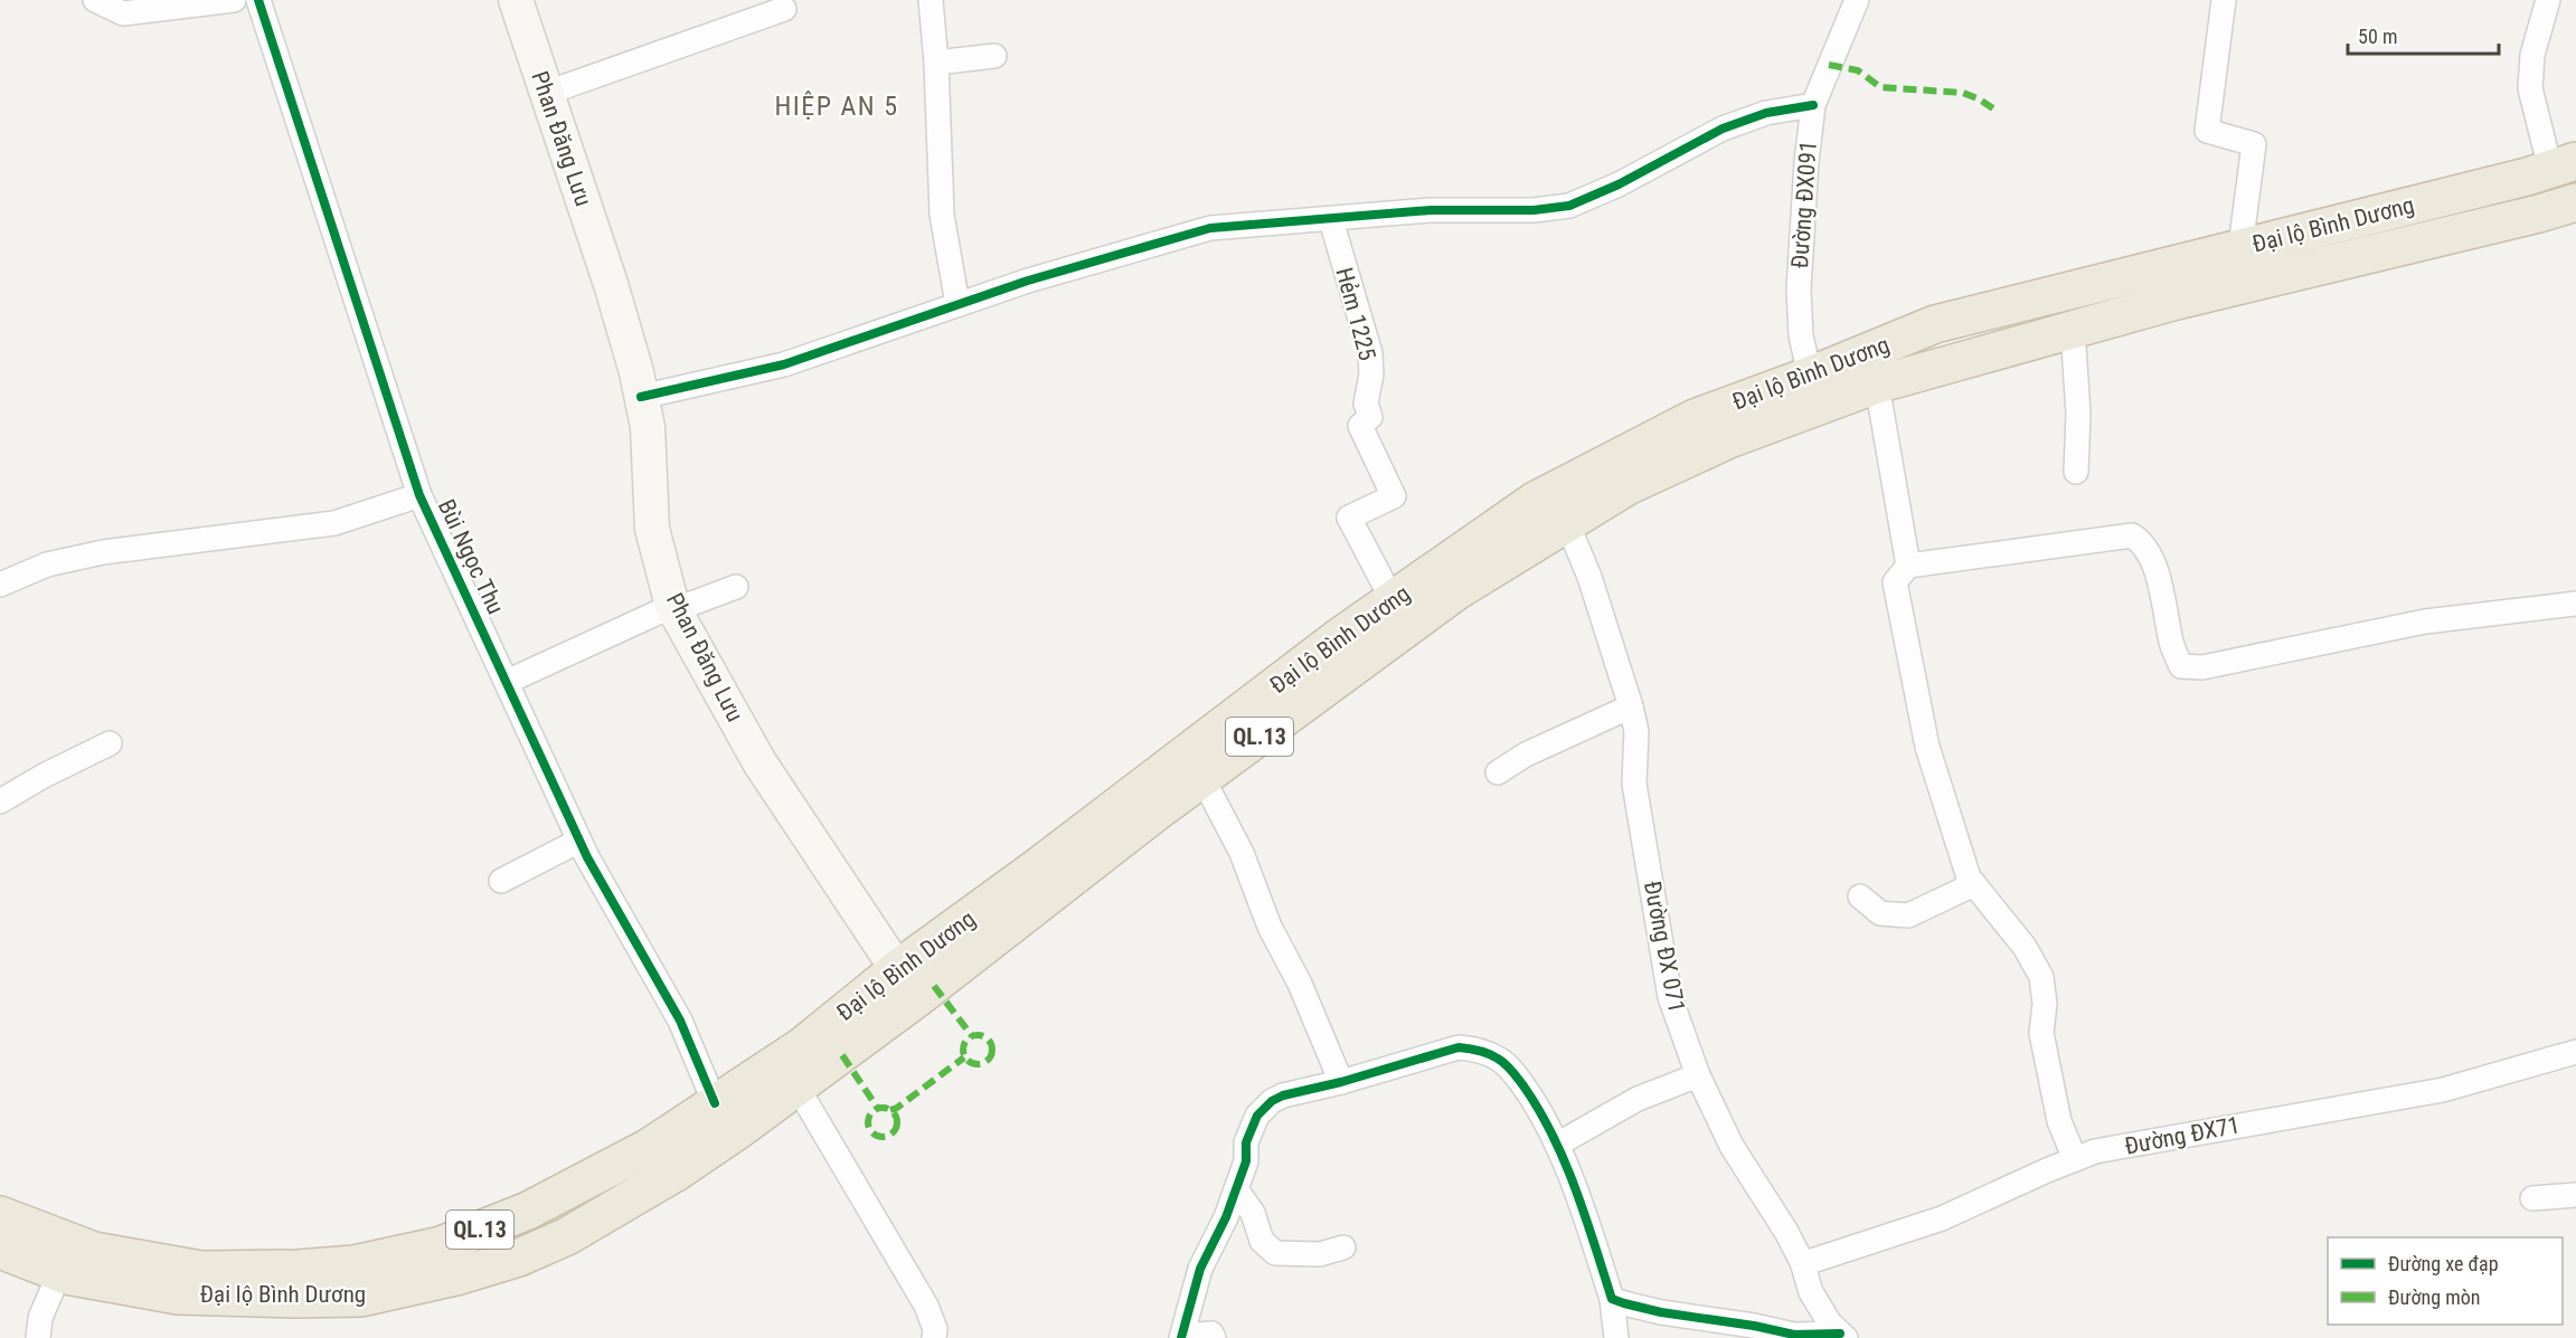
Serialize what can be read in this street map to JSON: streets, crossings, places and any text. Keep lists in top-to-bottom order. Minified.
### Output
{"streets":{"highway":["Đại lộ Bình Dương","QL.13"],"street":["Phan Đăng Lưu","Đường ĐX091","Hẻm 1225","Bùi Ngọc Thu","Đường ĐX 071","Đường ĐX71"]},"crossings":[["Phan Đăng Lưu","Đại lộ Bình Dương"],["Đường ĐX091","Đại lộ Bình Dương"],["Đại lộ Bình Dương","Hẻm 1225"],["Đại lộ Bình Dương","Bùi Ngọc Thu"],["Đại lộ Bình Dương","Đường ĐX 071"],["Đường ĐX 071","Đường ĐX71"]],"districts":["HIỆP AN 5"],"legend":["Đường xe đạp","Đường mòn"],"scale_bar":"50 m"}
